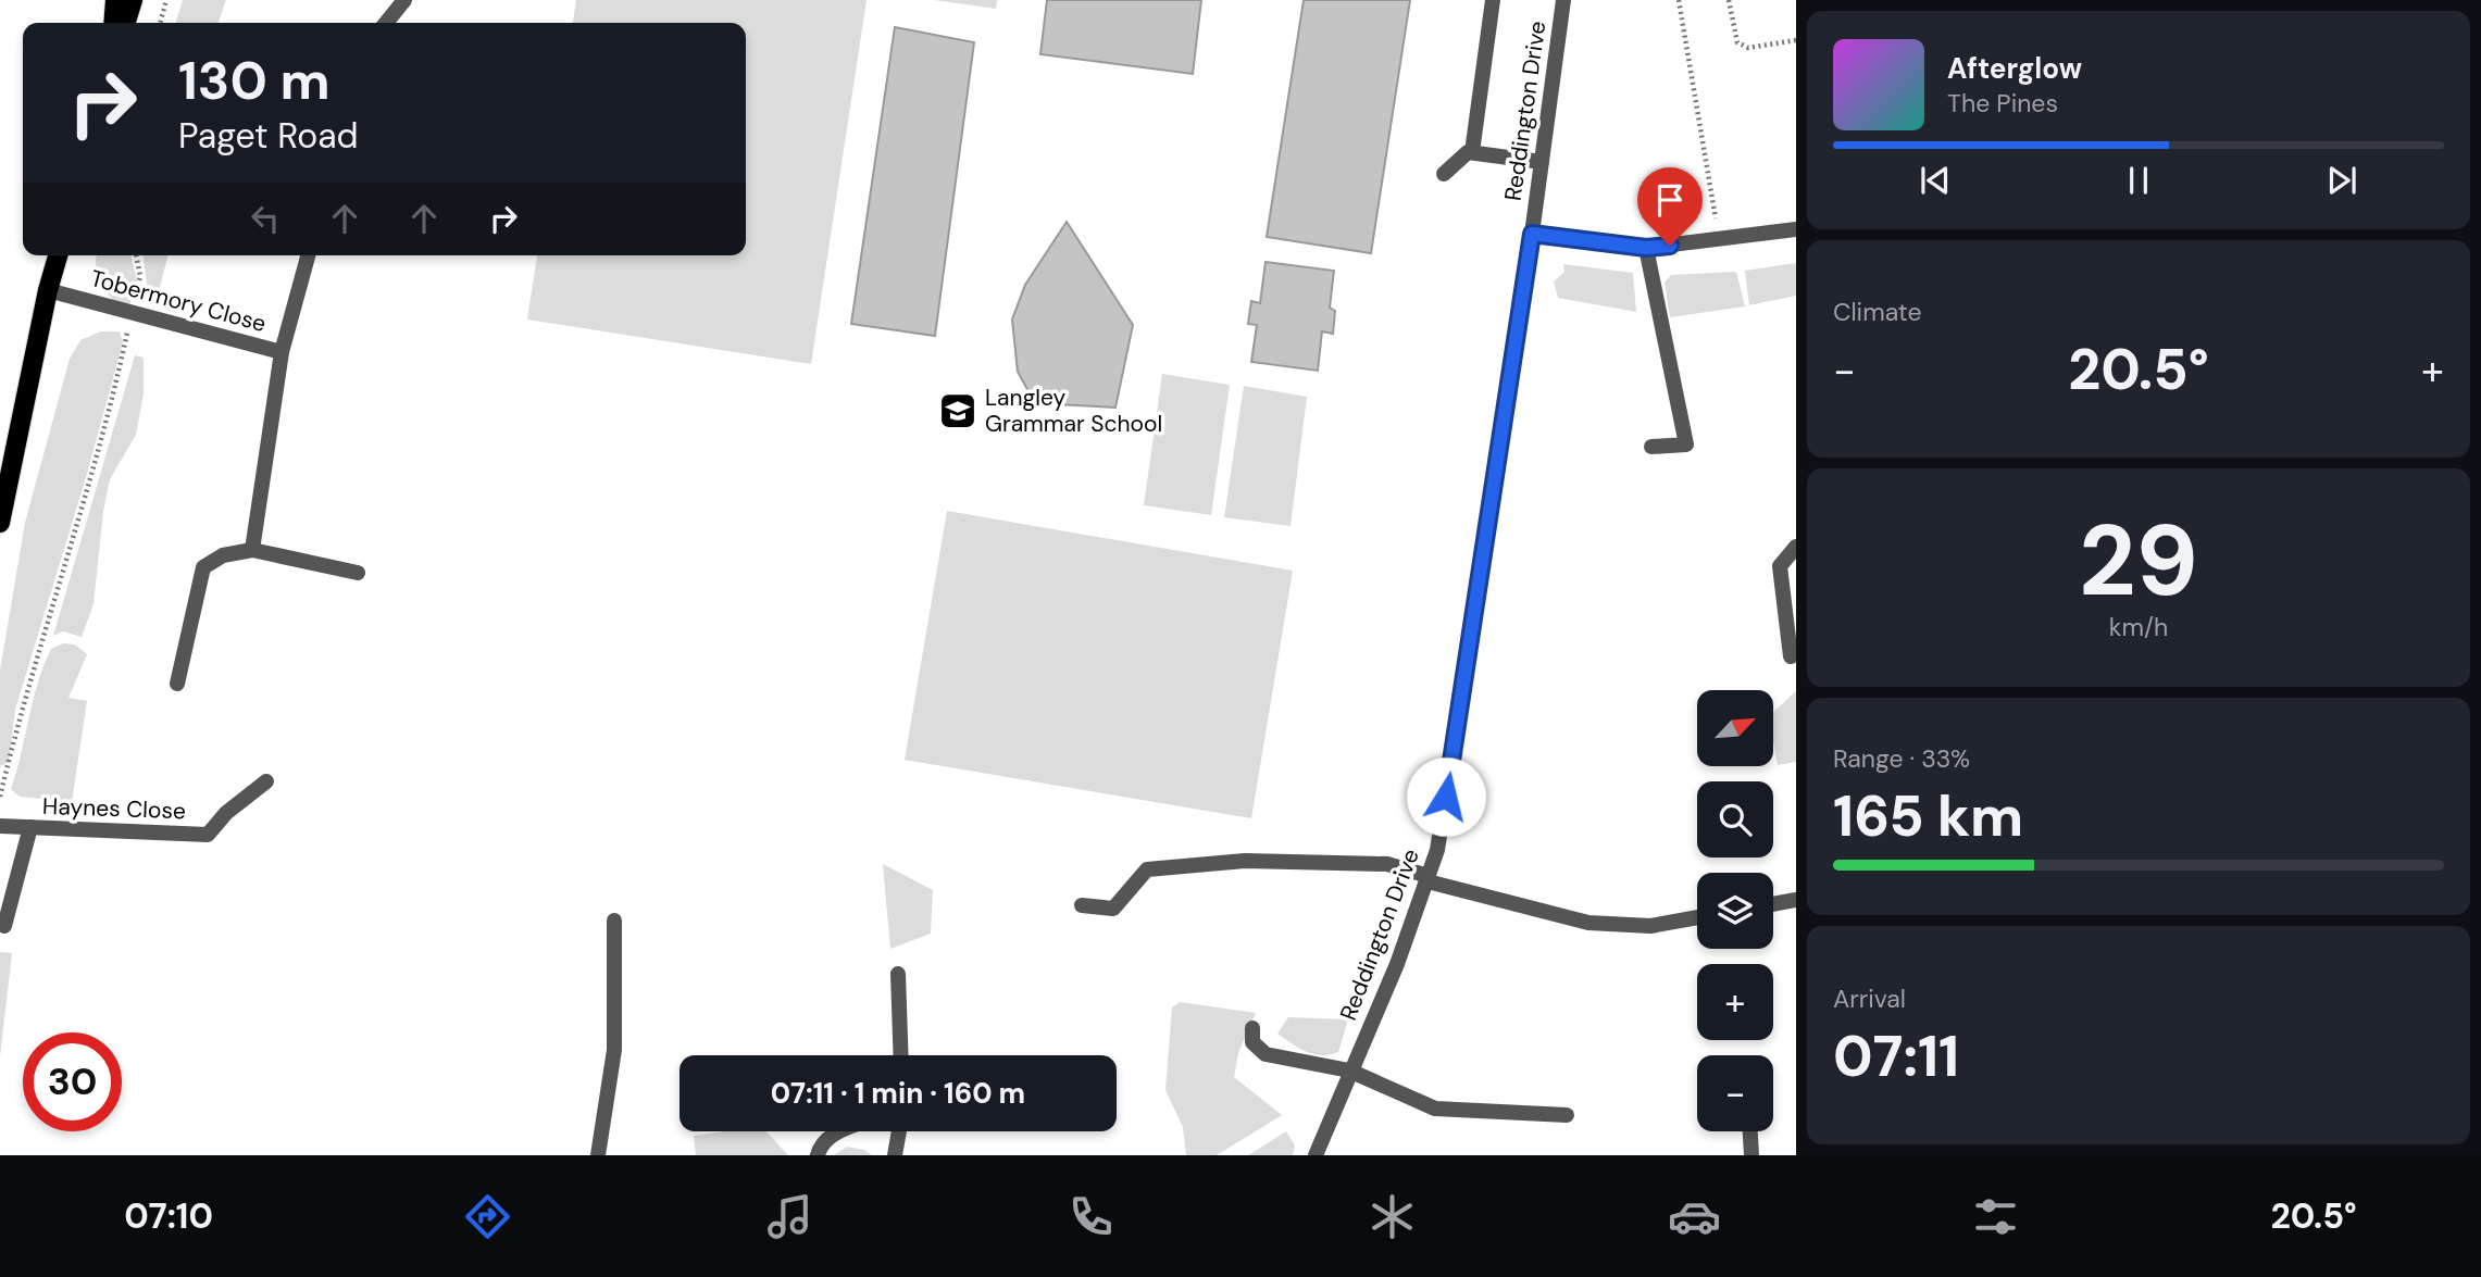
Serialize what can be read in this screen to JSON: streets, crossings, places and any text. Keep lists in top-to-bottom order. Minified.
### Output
{"streets":{"street":["Reddington Drive","Tobermory Close","Haynes Close"]},"places":{"school or university":["Langley Grammar School"]},"north":"top right","page":{"turn":["130 m","Paget Road"],"song":["Afterglow","The Pines"],"tile":["Climate",["29","km/h"],["Range · 33%","165 km"],["Arrival","07:11"]],"heat":["−","20.5°","+"],"map_buttons":["+","−"],"limit":"30","trip":"07:11 · 1 min · 160 m","tabs":["07:10","20.5°"]}}
